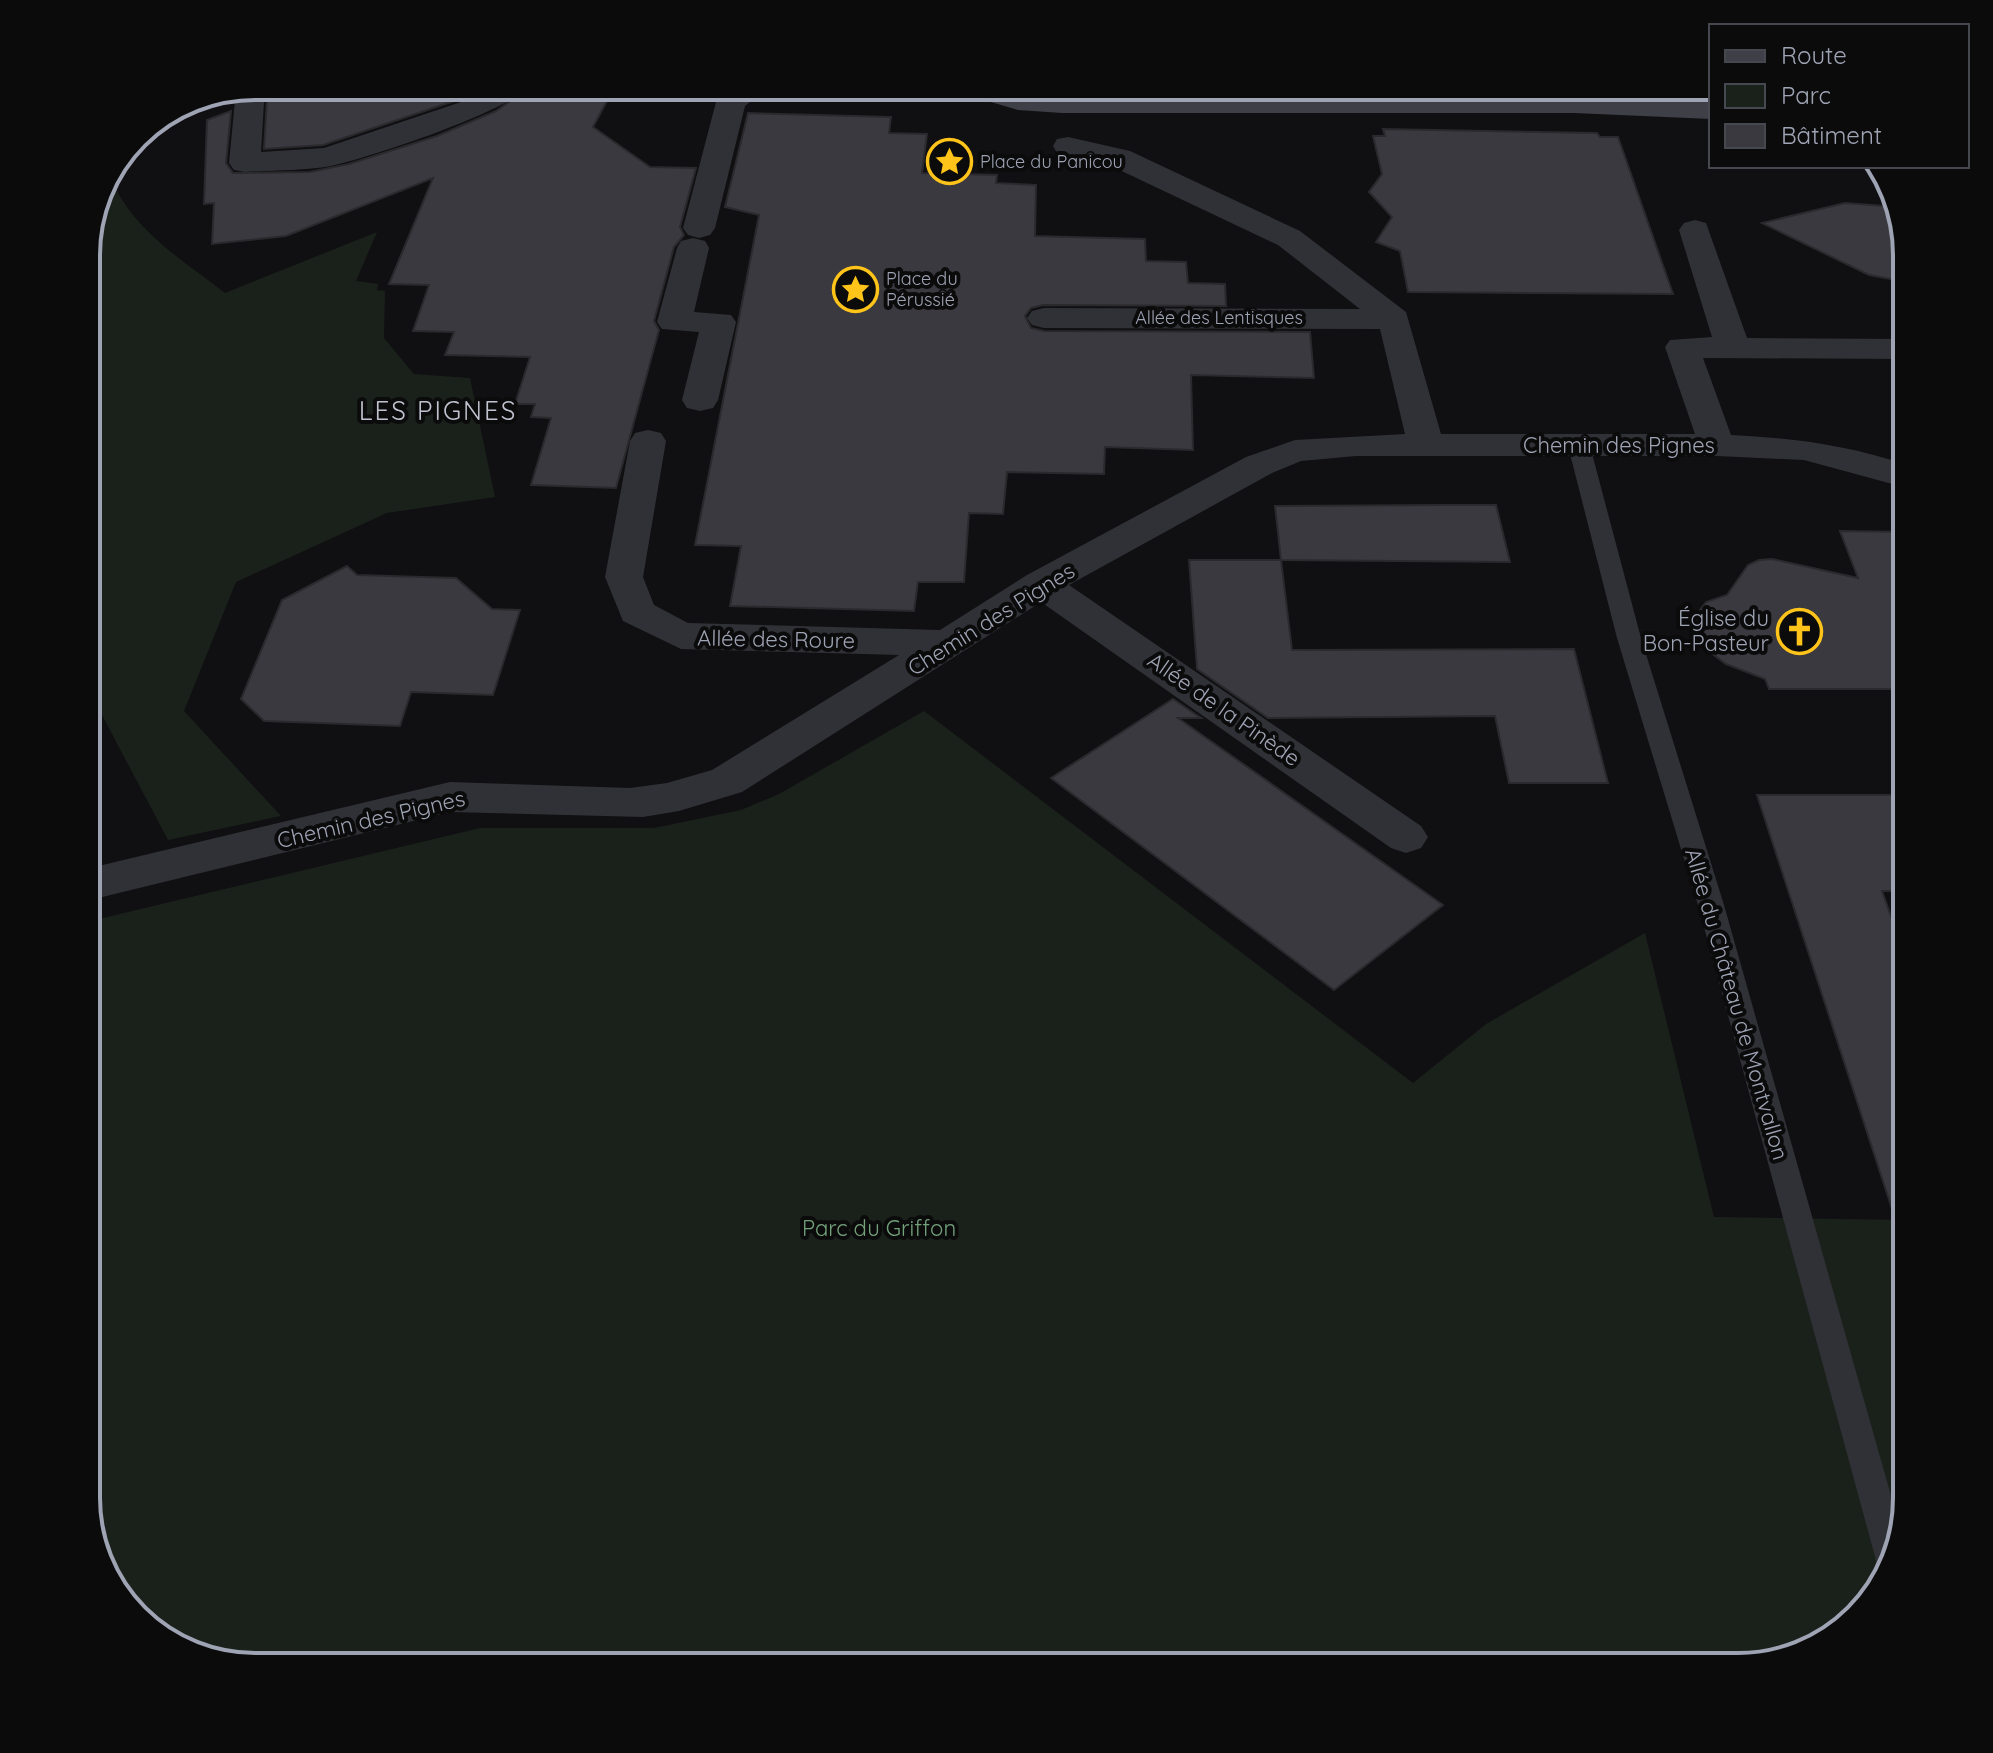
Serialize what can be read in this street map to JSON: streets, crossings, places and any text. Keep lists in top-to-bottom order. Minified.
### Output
{"streets":{"street":["Allée des Lentisques","Chemin des Pignes","Allée des Roure","Allée de la Pinède"],"lane":["Allée du Château de Montvallon"]},"crossings":[["Chemin des Pignes","Allée des Roure"],["Chemin des Pignes","Allée de la Pinède"],["Chemin des Pignes","Allée du Château de Montvallon"]],"districts":["LES PIGNES"],"parks":["Parc du Griffon"],"places":{"place":["Place du Panicou","Place du Pérussié"],"church":["Église du Bon-Pasteur"]},"legend":["Route","Parc","Bâtiment"]}
